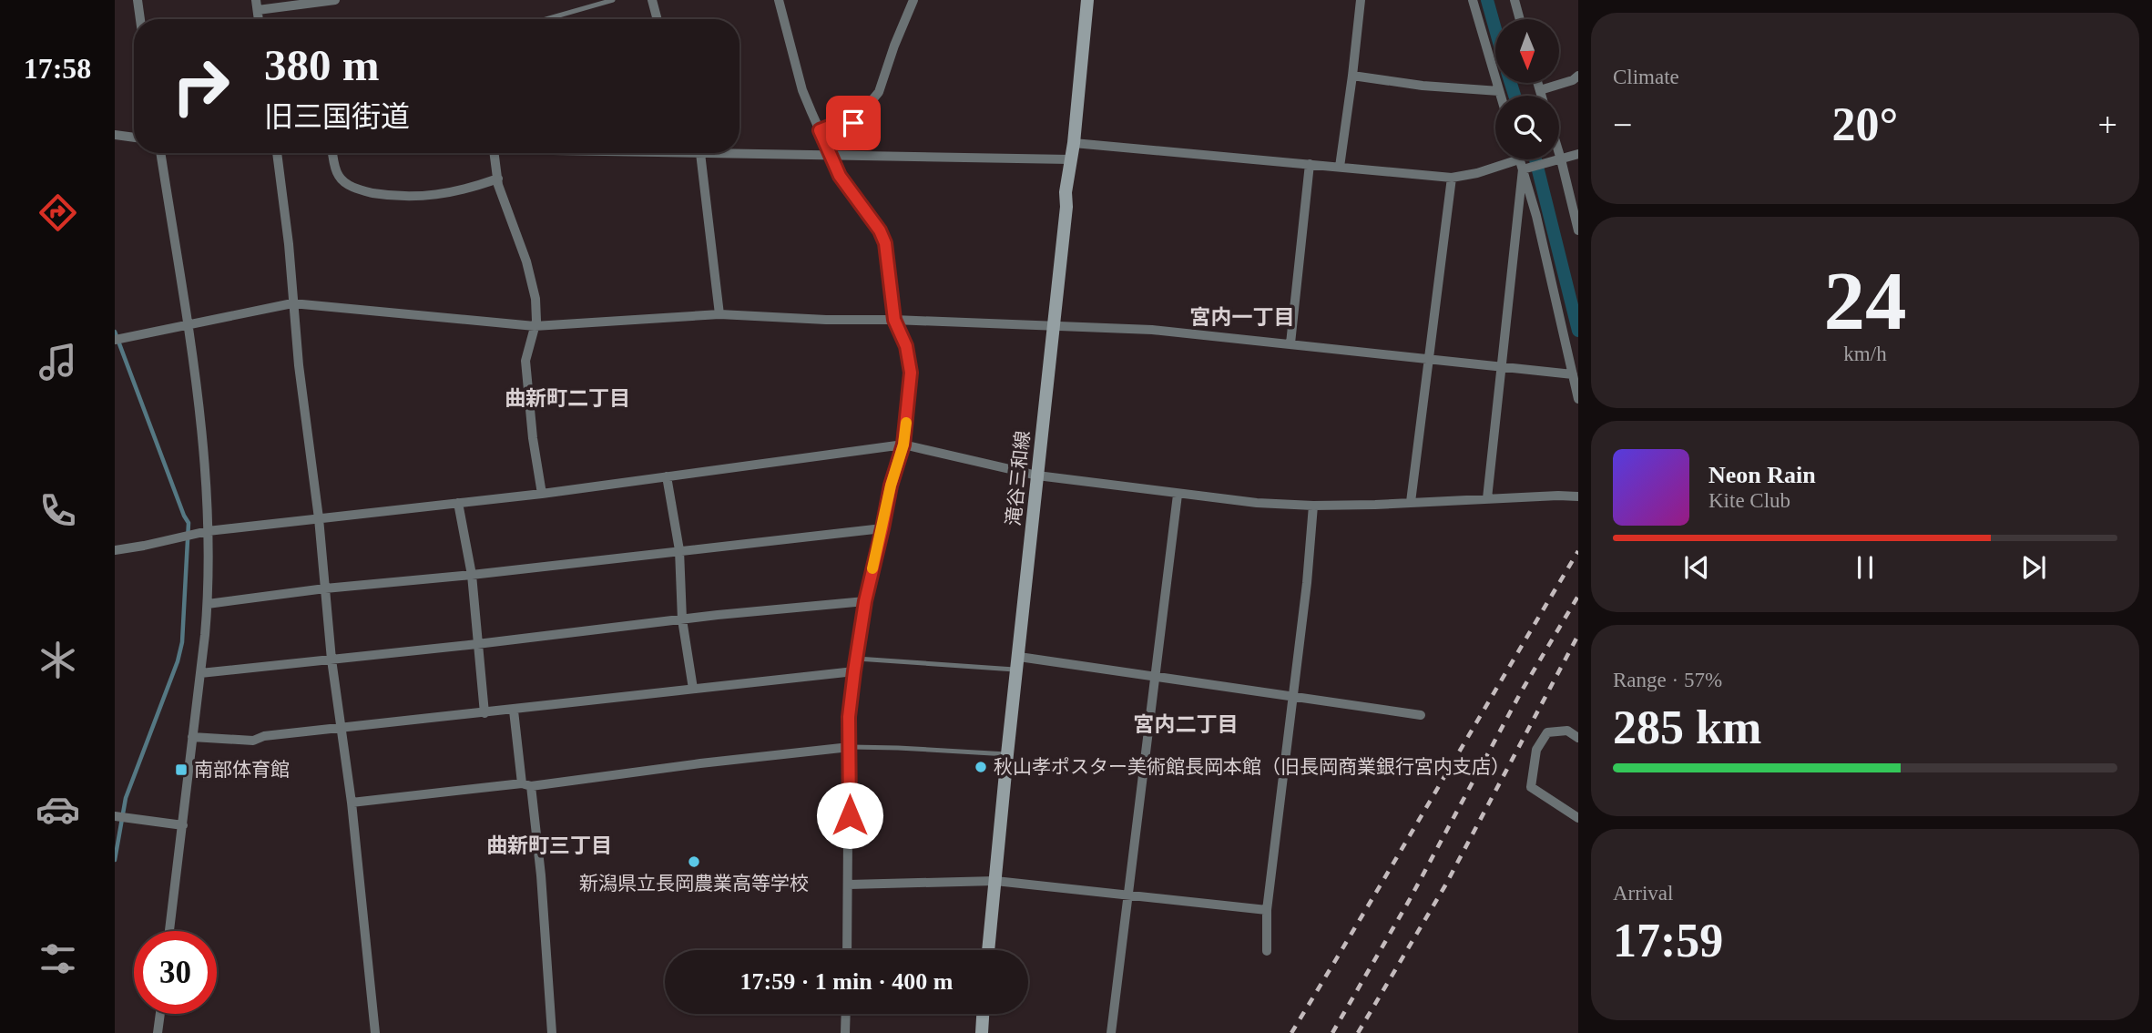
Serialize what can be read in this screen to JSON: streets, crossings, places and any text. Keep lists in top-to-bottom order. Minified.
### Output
{"streets":{"main road":["滝谷三和線"]},"districts":["宮内一丁目","曲新町二丁目","宮内二丁目","曲新町三丁目"],"places":{"other":["秋山孝ポスター美術館長岡本館（旧長岡商業銀行宮内支店）","新潟県立長岡農業高等学校"],"transit":["南部体育館"]},"north":"bottom","page":{"tabs":"17:58","tile":["Climate",["24","km/h"],["Range · 57%","285 km"],["Arrival","17:59"]],"turn":["380 m","旧三国街道"],"heat":["−","20°","+"],"song":["Neon Rain","Kite Club"],"limit":"30","trip":"17:59 · 1 min · 400 m"}}
